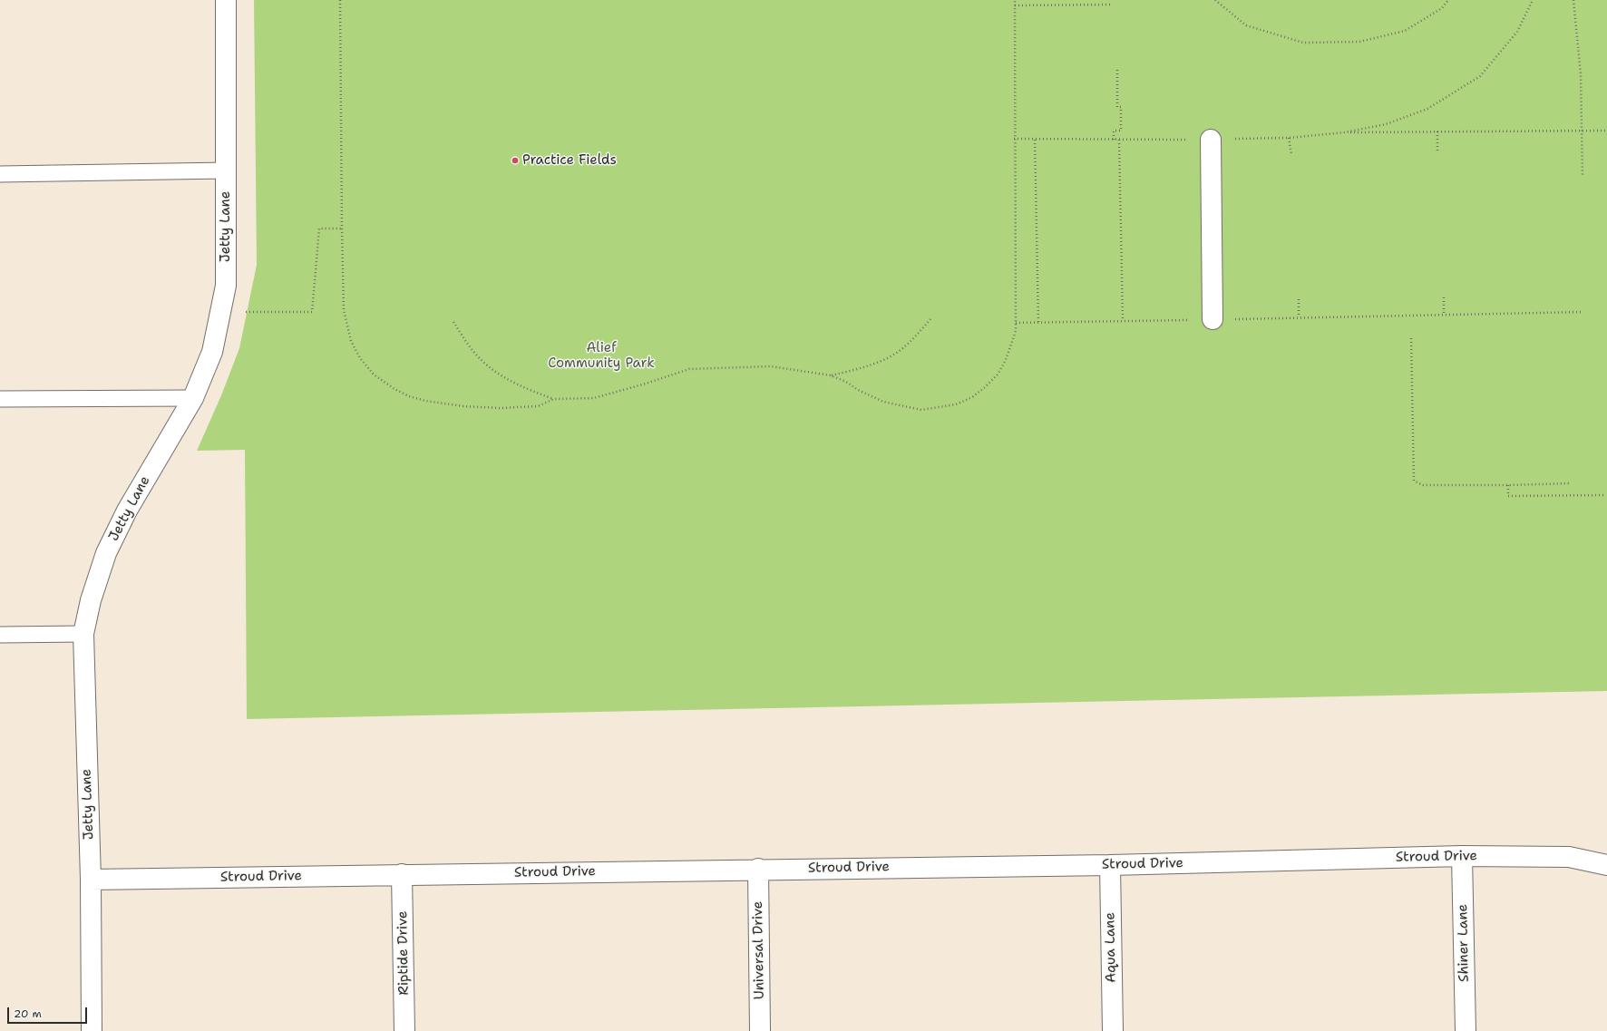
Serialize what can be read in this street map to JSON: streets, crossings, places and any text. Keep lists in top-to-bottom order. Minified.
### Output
{"streets":{"street":["Jetty Lane","Stroud Drive","Shiner Lane","Aqua Lane","Universal Drive","Riptide Drive"]},"crossings":[["Jetty Lane","Stroud Drive"],["Stroud Drive","Shiner Lane"],["Stroud Drive","Aqua Lane"],["Stroud Drive","Universal Drive"],["Stroud Drive","Riptide Drive"]],"parks":["Alief Community Park"],"places":["Practice Fields"],"scale_bar":"20 m"}
